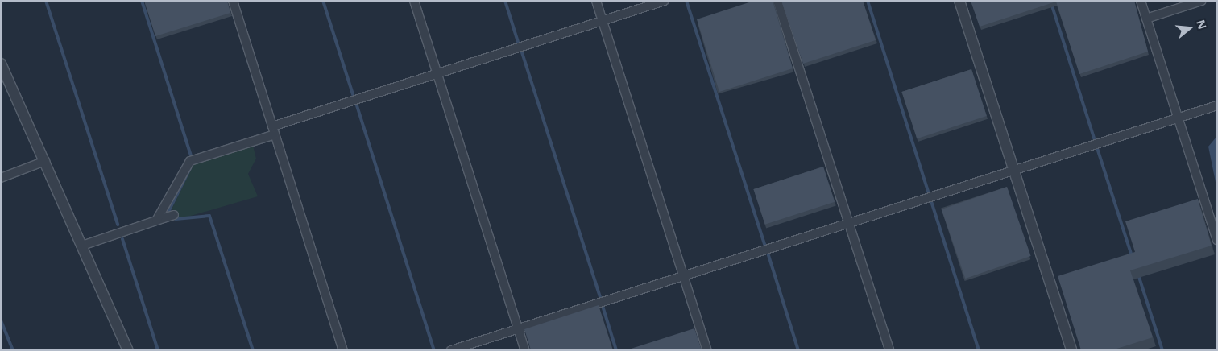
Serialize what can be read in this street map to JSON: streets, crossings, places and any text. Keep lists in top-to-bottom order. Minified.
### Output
{"north":"right"}
